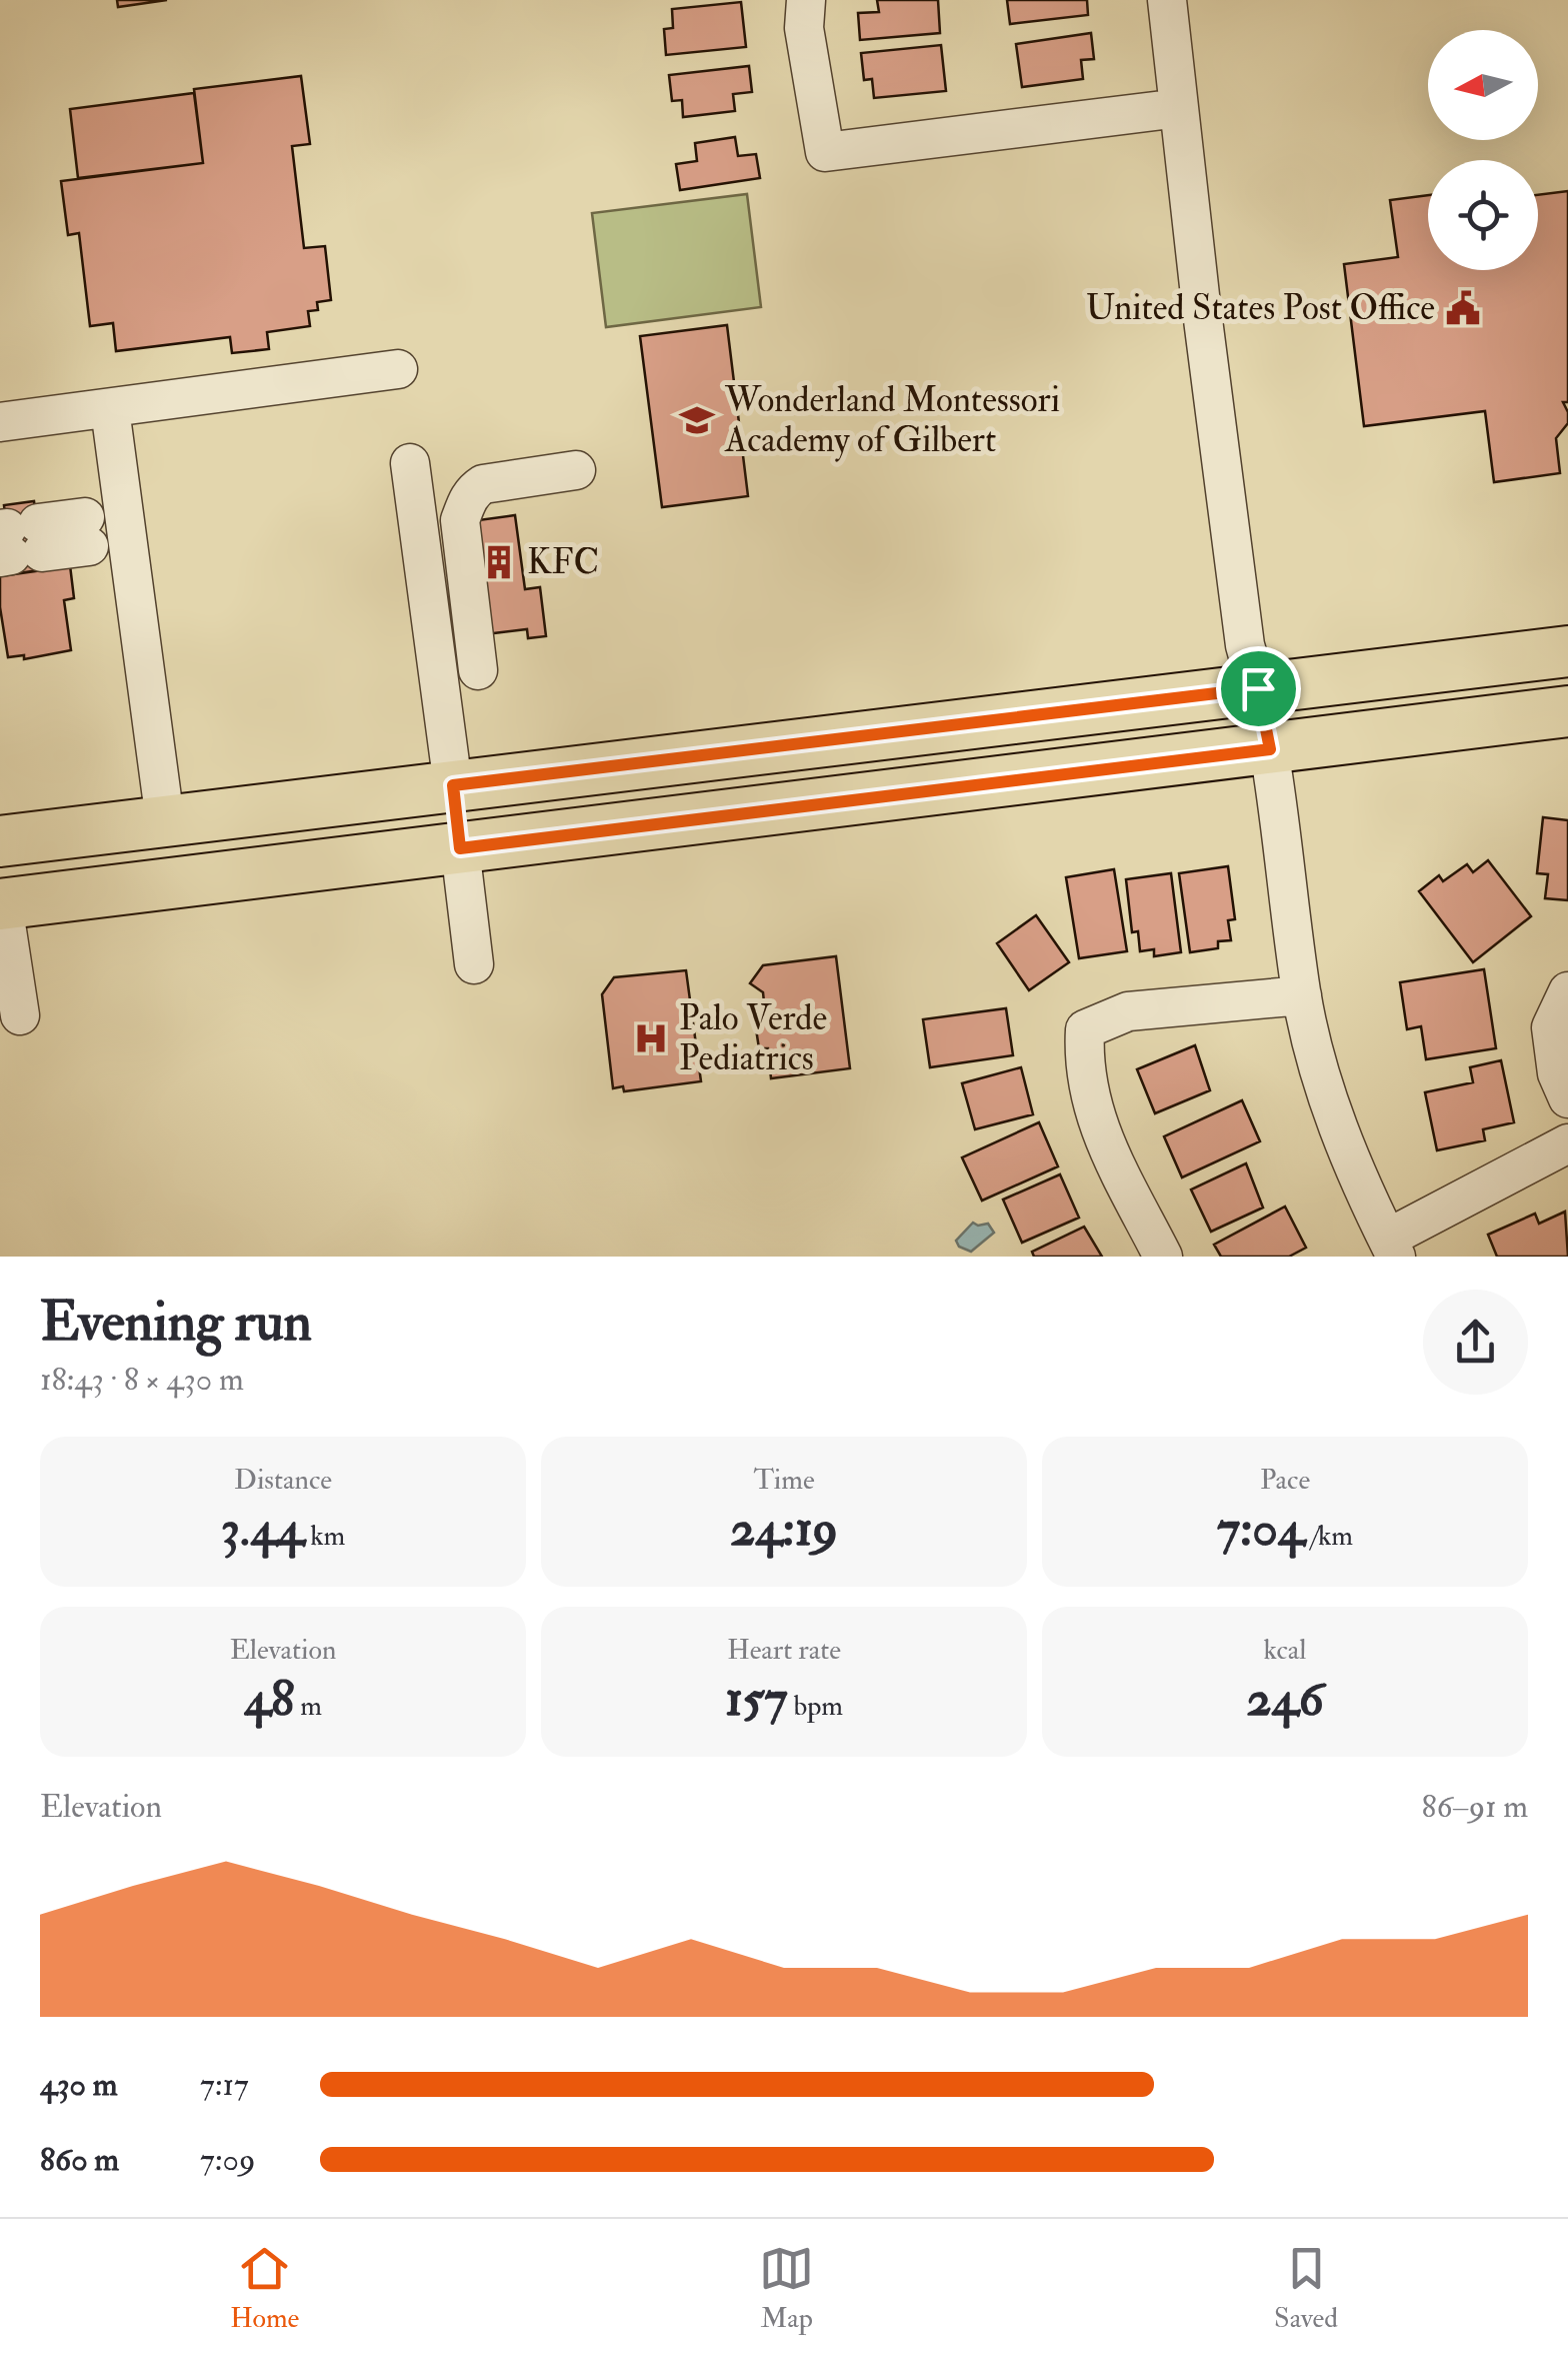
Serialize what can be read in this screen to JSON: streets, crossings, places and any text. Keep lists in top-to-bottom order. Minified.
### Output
{"places":{"public building":["United States Post Office"],"school or university":["Wonderland Montessori Academy of Gilbert"],"building":["KFC"],"hospital":["Palo Verde Pediatrics"]},"north":"left","page":{"heading":["Evening run","18:43 · 8 × 430 m"],"stats":[["Distance","3.44 km"],["Time","24:19"],["Pace","7:04 /km"],["Elevation","48 m"],["Heart rate","157 bpm"],["kcal","246"]],"chart":["Elevation","86–91 m"],"list":[{"name":"430 m","note":"7:17"},{"name":"860 m","note":"7:09"}],"tabs":["Home","Map","Saved"]}}
